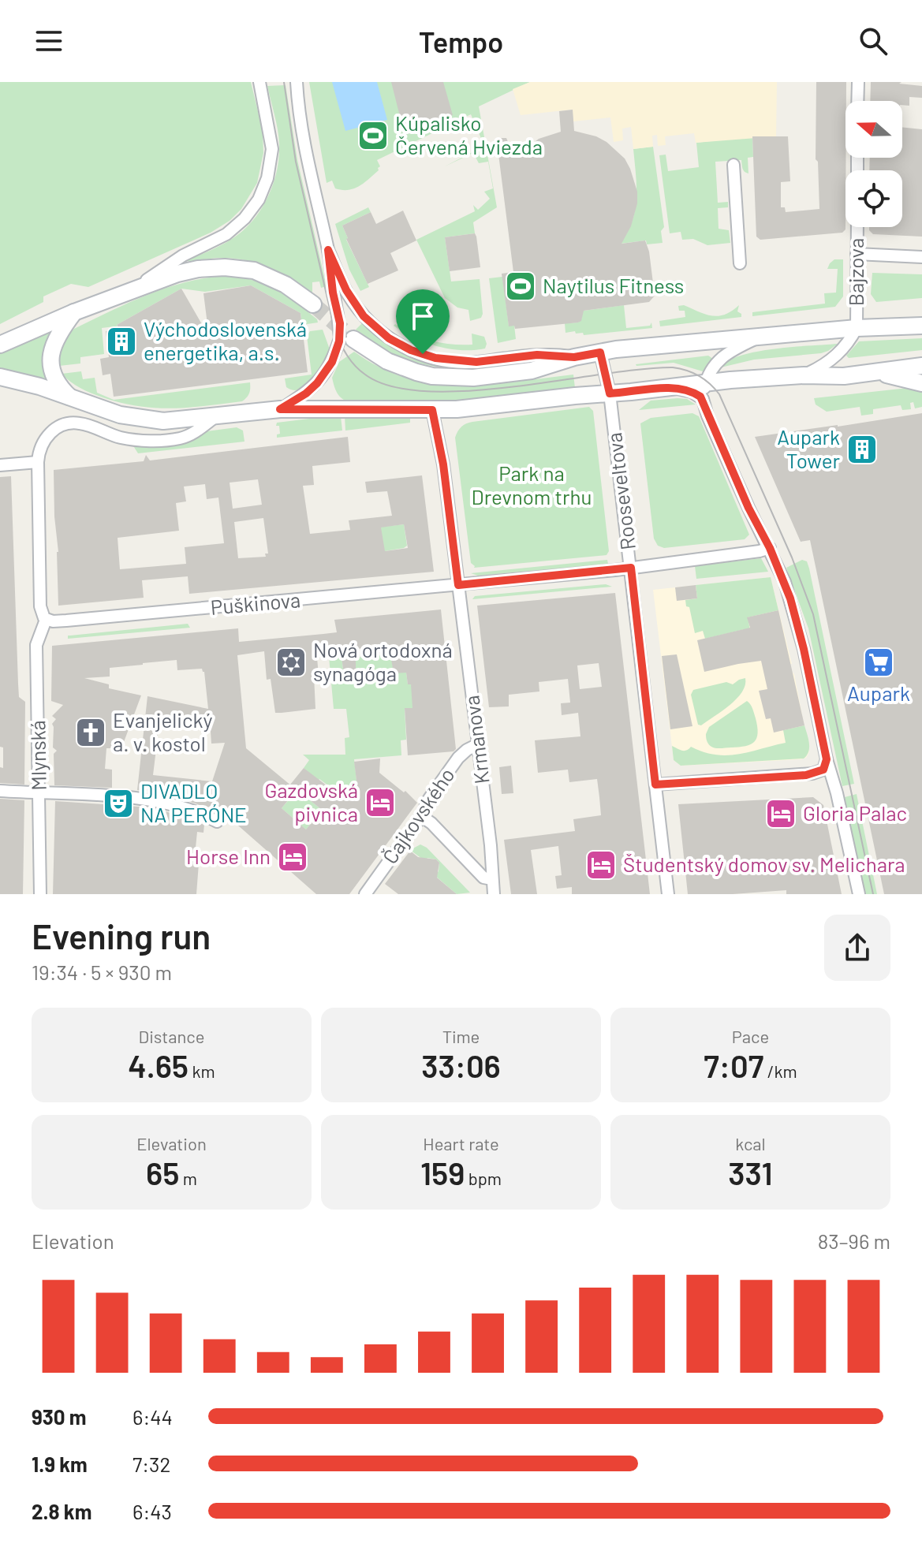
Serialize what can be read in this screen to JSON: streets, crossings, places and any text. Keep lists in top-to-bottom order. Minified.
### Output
{"streets":{"street":["Bajzova","Rooseveltova","Puškinova","Krmanova","Mlynská","Čajkovského"]},"crossings":[["Rooseveltova","Puškinova"],["Puškinova","Krmanova"],["Puškinova","Mlynská"],["Krmanova","Čajkovského"]],"parks":["Park na Drevnom trhu"],"places":{"sports":["Kúpalisko Červená Hviezda","Naytilus Fitness"],"building":["Východoslovenská energetika, a.s.","Aupark Tower"],"synagogue":["Nová ortodoxná synagóga"],"supermarket":["Aupark"],"church":["Evanjelický a. v. kostol"],"hotel":["Gazdovská pivnica","Gloria Palac","Horse Inn","Študentský domov sv. Melichara"],"theatre":["DIVADLO NA PERÓNE"]},"north":"left","page":{"header":"Tempo","heading":["Evening run","19:34 · 5 × 930 m"],"stats":[["Distance","4.65 km"],["Time","33:06"],["Pace","7:07 /km"],["Elevation","65 m"],["Heart rate","159 bpm"],["kcal","331"]],"chart":["Elevation","83–96 m"],"list":[{"name":"930 m","note":"6:44"},{"name":"1.9 km","note":"7:32"},{"name":"2.8 km","note":"6:43"}]}}
